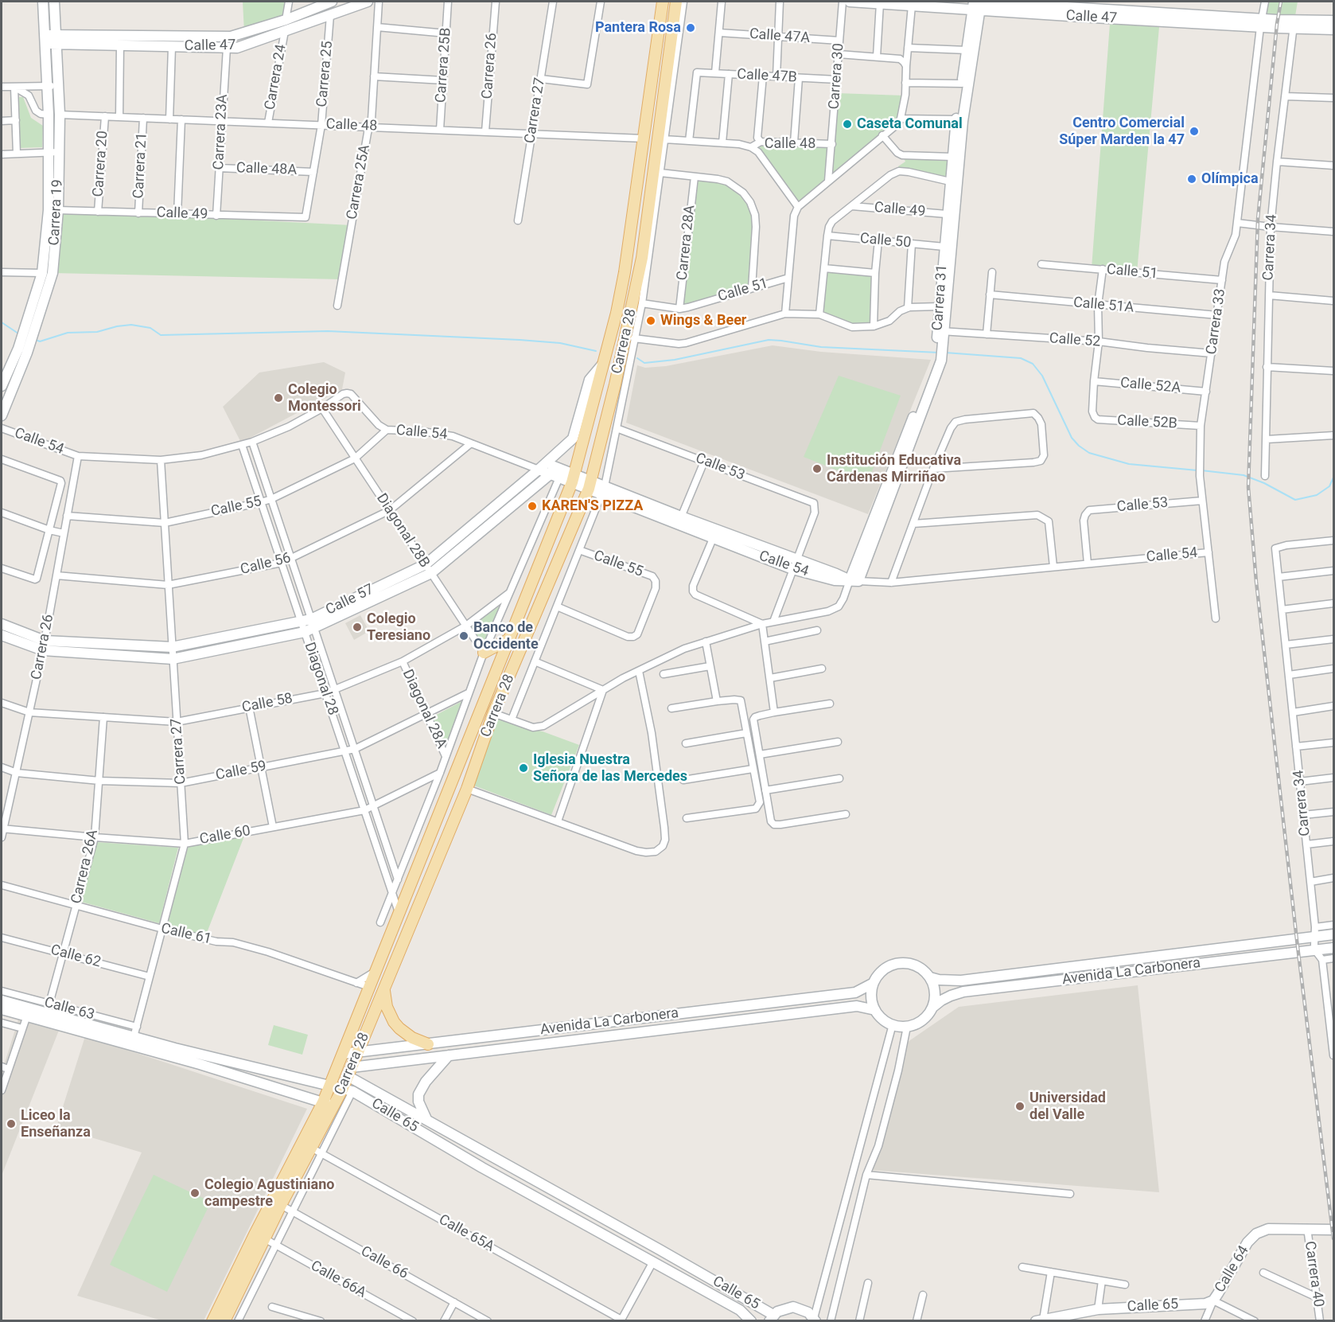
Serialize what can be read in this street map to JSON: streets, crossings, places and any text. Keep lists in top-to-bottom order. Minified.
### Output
{"streets":{"main road":["Carrera 28"],"street":["Calle 47","Calle 47A","Carrera 25B","Carrera 26","Carrera 25","Calle 47B","Carrera 30","Carrera 24","Carrera 27","Calle 48","Carrera 23A","Carrera 20","Carrera 21","Calle 48A","Carrera 25A","Calle 49","Carrera 19","Calle 50","Carrera 28A","Carrera 34","Calle 51","Carrera 31","Calle 51A","Carrera 33","Calle 52","Calle 52A","Calle 52B","Calle 54","Calle 53","Calle 55","Diagonal 28B","Calle 56","Calle 57","Diagonal 28","Calle 58","Diagonal 28A","Calle 59","Calle 60","Carrera 26A","Calle 61","Calle 62","Avenida La Carbonera","Calle 63","Calle 65","Calle 65A","Calle 66","Calle 64","Carrera 40","Calle 66A"]},"crossings":[["Calle 47","Carrera 25"],["Calle 47","Carrera 24"],["Calle 47","Carrera 23A"],["Calle 47","Carrera 20"],["Calle 47","Carrera 19"],["Calle 47","Carrera 34"],["Calle 47","Carrera 31"],["Calle 47","Carrera 33"],["Calle 47A","Carrera 30"],["Carrera 25B","Calle 48"],["Carrera 26","Calle 48"],["Carrera 26","Calle 54"],["Carrera 26","Calle 55"],["Carrera 26","Calle 56"],["Carrera 26","Calle 57"],["Carrera 26","Calle 58"],["Carrera 26","Calle 59"],["Carrera 26","Calle 60"],["Carrera 25","Calle 48"],["Carrera 25","Calle 48A"],["Carrera 25","Calle 49"],["Calle 47B","Carrera 30"],["Calle 47B","Calle 48"],["Carrera 30","Calle 48"],["Carrera 24","Calle 48"],["Carrera 27","Calle 48"],["Carrera 27","Calle 54"],["Carrera 27","Calle 55"],["Carrera 27","Calle 56"],["Carrera 27","Calle 57"],["Carrera 27","Calle 58"],["Carrera 27","Calle 59"],["Carrera 27","Calle 60"],["Carrera 27","Calle 61"],["Carrera 27","Calle 62"],["Carrera 27","Calle 63"],["Carrera 27","Calle 65"],["Calle 48","Carrera 23A"],["Calle 48","Carrera 20"],["Calle 48","Carrera 21"],["Calle 48","Carrera 25A"],["Calle 48","Carrera 19"],["Calle 48","Carrera 28"],["Carrera 23A","Calle 48A"],["Carrera 23A","Calle 49"],["Carrera 20","Calle 49"],["Carrera 21","Calle 49"],["Calle 49","Carrera 19"],["Calle 49","Carrera 31"],["Calle 50","Carrera 31"],["Carrera 28A","Calle 51"],["Carrera 34","Avenida La Carbonera"],["Calle 51","Carrera 33"],["Calle 51","Carrera 28"],["Carrera 31","Calle 52"],["Carrera 31","Calle 54"],["Calle 51A","Carrera 33"],["Carrera 33","Calle 52"],["Carrera 33","Calle 52A"],["Carrera 33","Calle 52B"],["Carrera 33","Calle 54"],["Carrera 33","Calle 53"],["Carrera 28","Calle 54"],["Carrera 28","Calle 53"],["Carrera 28","Calle 55"],["Carrera 28","Calle 57"],["Carrera 28","Diagonal 28"],["Carrera 28","Calle 61"],["Carrera 28","Avenida La Carbonera"],["Carrera 28","Calle 65"],["Carrera 28","Calle 65A"],["Carrera 28","Calle 66"],["Carrera 28","Calle 66A"],["Calle 52A","Calle 52B"],["Calle 54","Calle 53"],["Calle 54","Calle 55"],["Calle 54","Diagonal 28B"],["Calle 54","Calle 56"],["Calle 54","Calle 57"],["Calle 54","Diagonal 28"],["Calle 55","Diagonal 28B"],["Calle 55","Diagonal 28"],["Diagonal 28B","Calle 56"],["Diagonal 28B","Calle 57"],["Diagonal 28B","Calle 58"],["Calle 56","Diagonal 28"],["Calle 57","Diagonal 28"],["Diagonal 28","Calle 58"],["Diagonal 28","Calle 59"],["Diagonal 28","Calle 60"],["Calle 58","Diagonal 28A"],["Calle 58","Carrera 26A"],["Diagonal 28A","Calle 59"],["Calle 59","Carrera 26A"],["Calle 60","Carrera 26A"],["Carrera 26A","Calle 61"],["Carrera 26A","Calle 62"],["Carrera 26A","Calle 63"],["Carrera 26A","Calle 65"],["Avenida La Carbonera","Calle 65"],["Calle 63","Calle 65"],["Calle 65","Calle 64"],["Calle 64","Carrera 40"]],"places":["Pantera Rosa","Caseta Comunal","Centro Comercial Súper Marden la 47","Olímpica","Wings & Beer","Colegio Montessori","Institución Educativa Cárdenas Mirriñao","KAREN'S PIZZA","Colegio Teresiano","Banco de Occidente","Iglesia Nuestra Señora de las Mercedes","Universidad del Valle","Liceo la Enseñanza","Colegio Agustiniano campestre"]}
